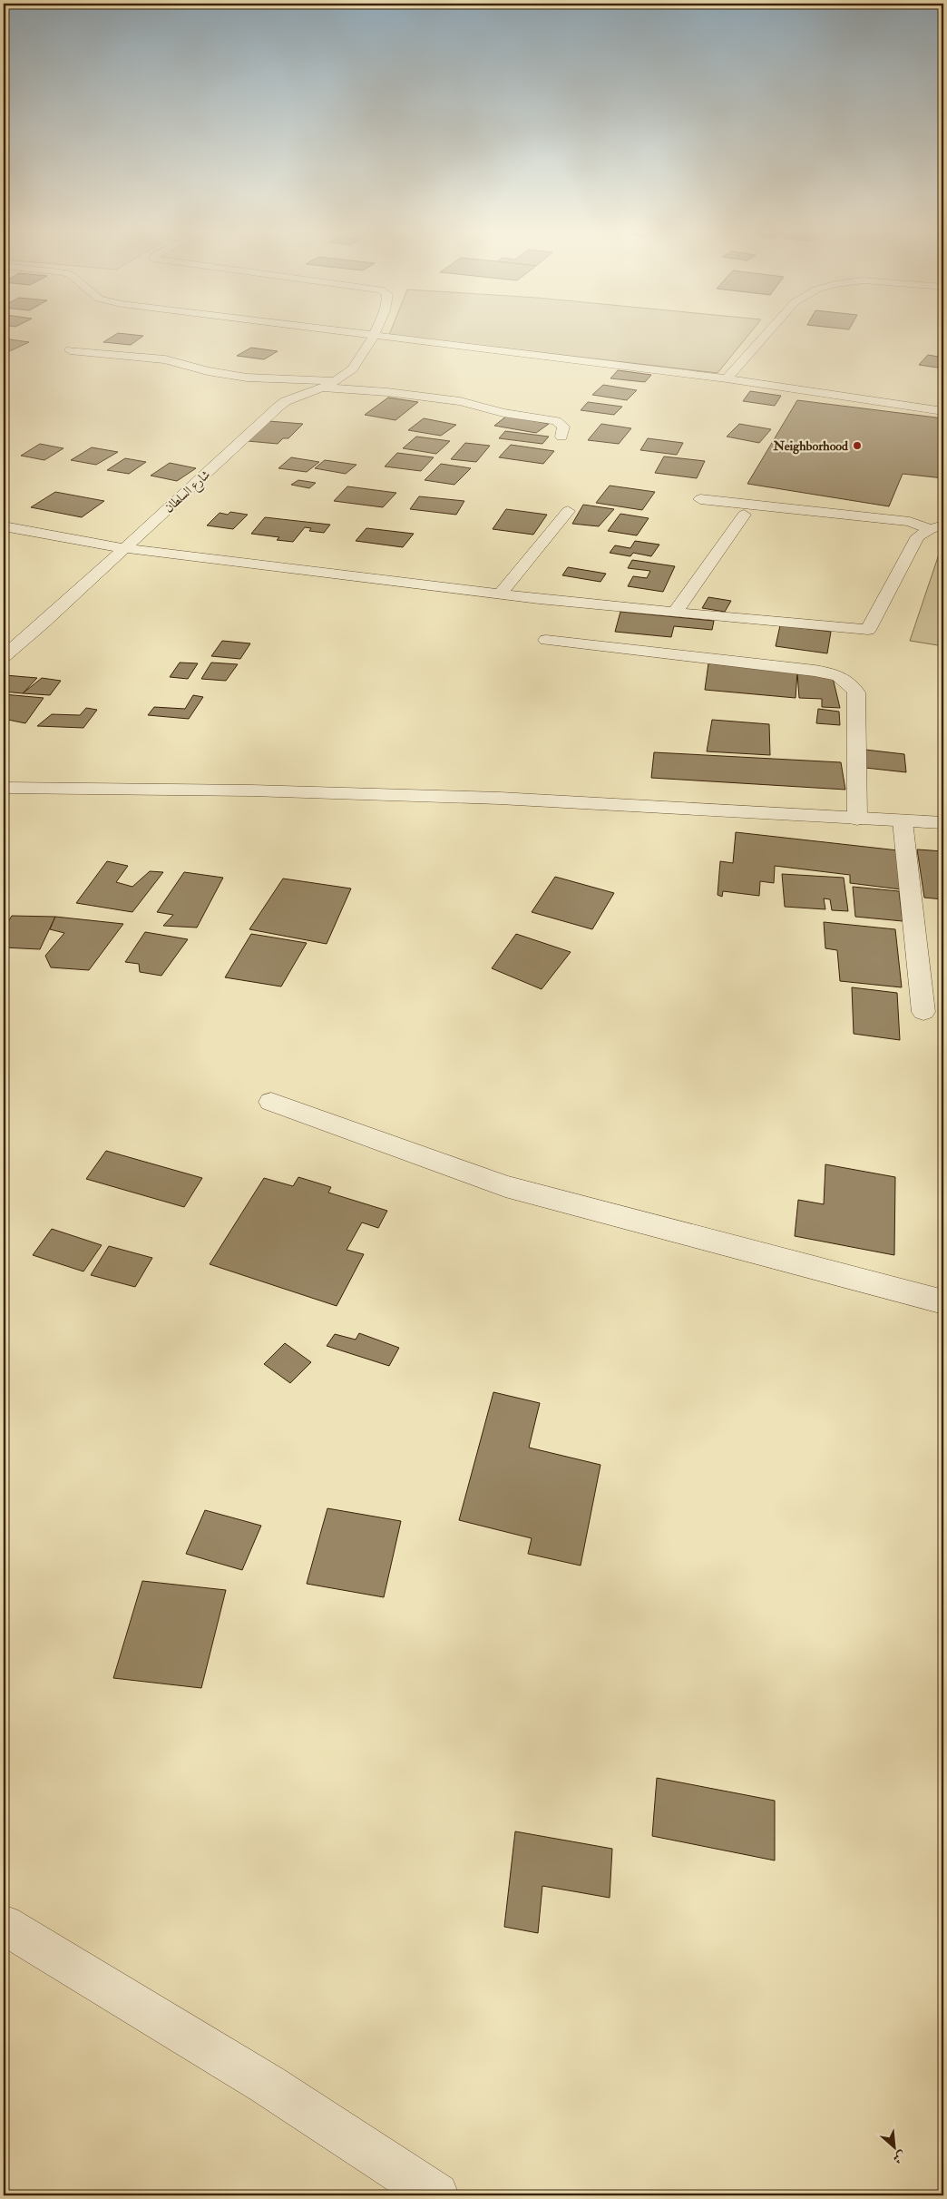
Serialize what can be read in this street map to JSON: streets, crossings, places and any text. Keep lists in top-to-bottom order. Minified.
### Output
{"streets":{"street":["شارع السلطان"]},"places":["Neighborhood"],"north":"bottom right"}
